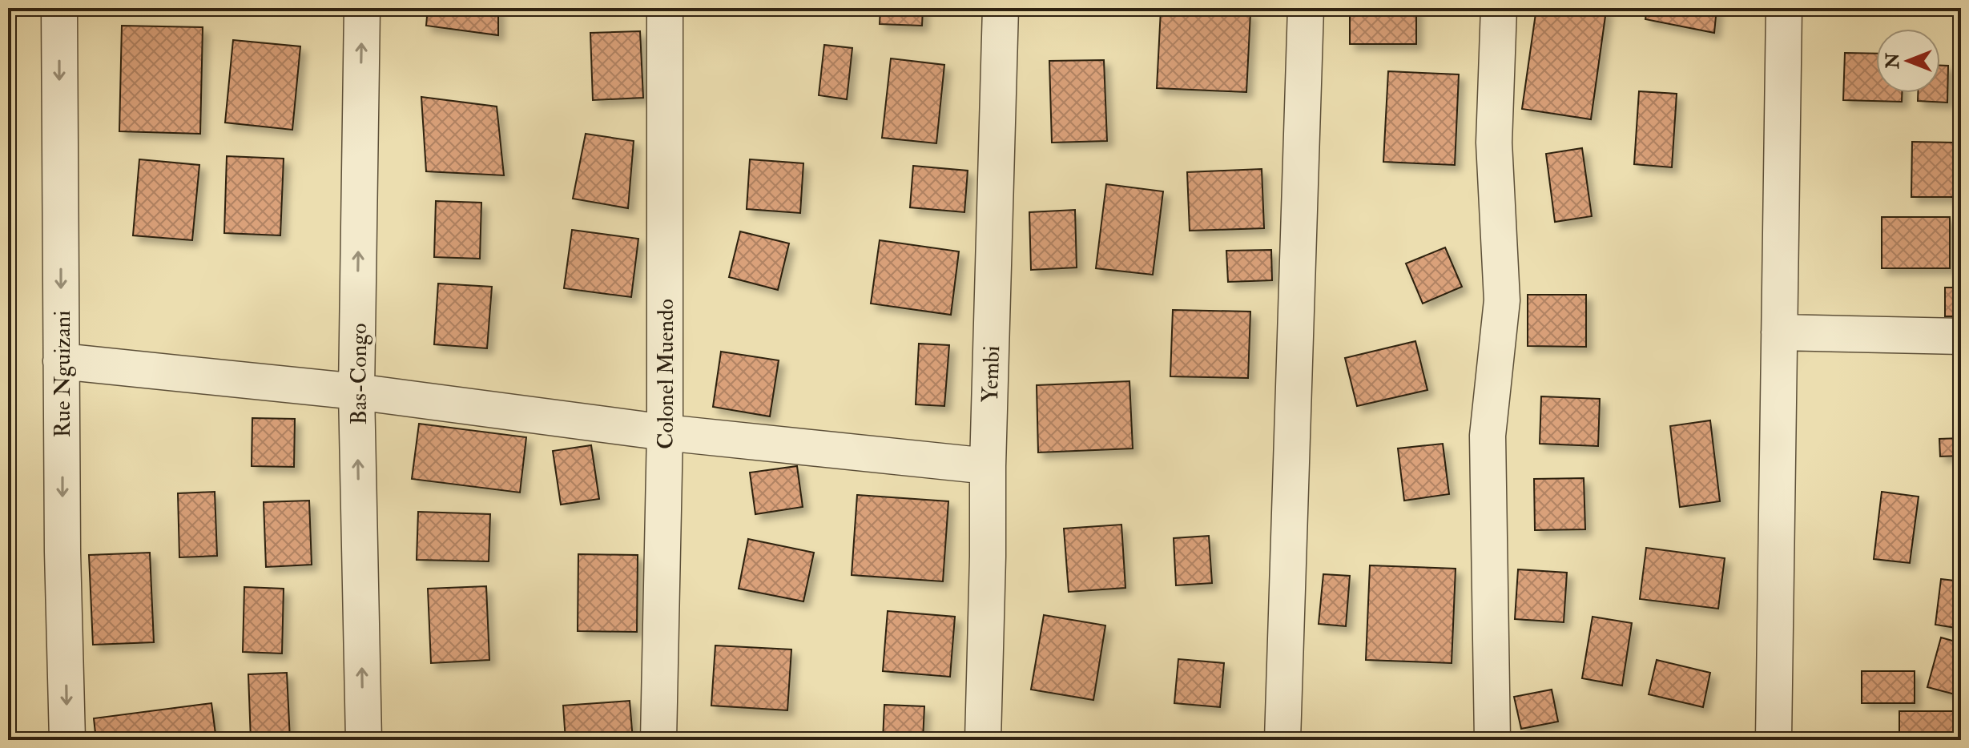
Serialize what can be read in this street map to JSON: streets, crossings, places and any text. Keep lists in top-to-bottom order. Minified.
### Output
{"streets":{"street":["Rue Nguizani","Bas-Congo","Colonel Muendo","Yembi"]},"one_way":["Rue Nguizani","Bas-Congo"],"north":"left"}
